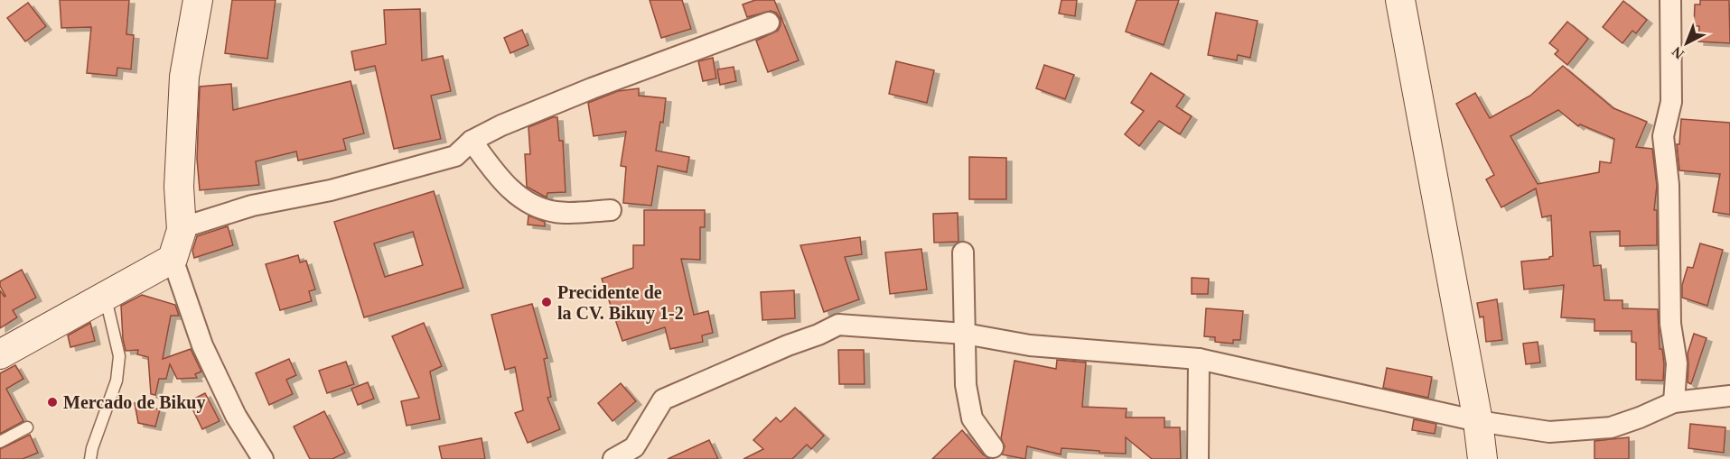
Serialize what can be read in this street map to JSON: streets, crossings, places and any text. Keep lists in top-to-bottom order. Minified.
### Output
{"places":["Precidente de la CV. Bikuy 1-2","Mercado de Bikuy"],"north":"bottom left"}
